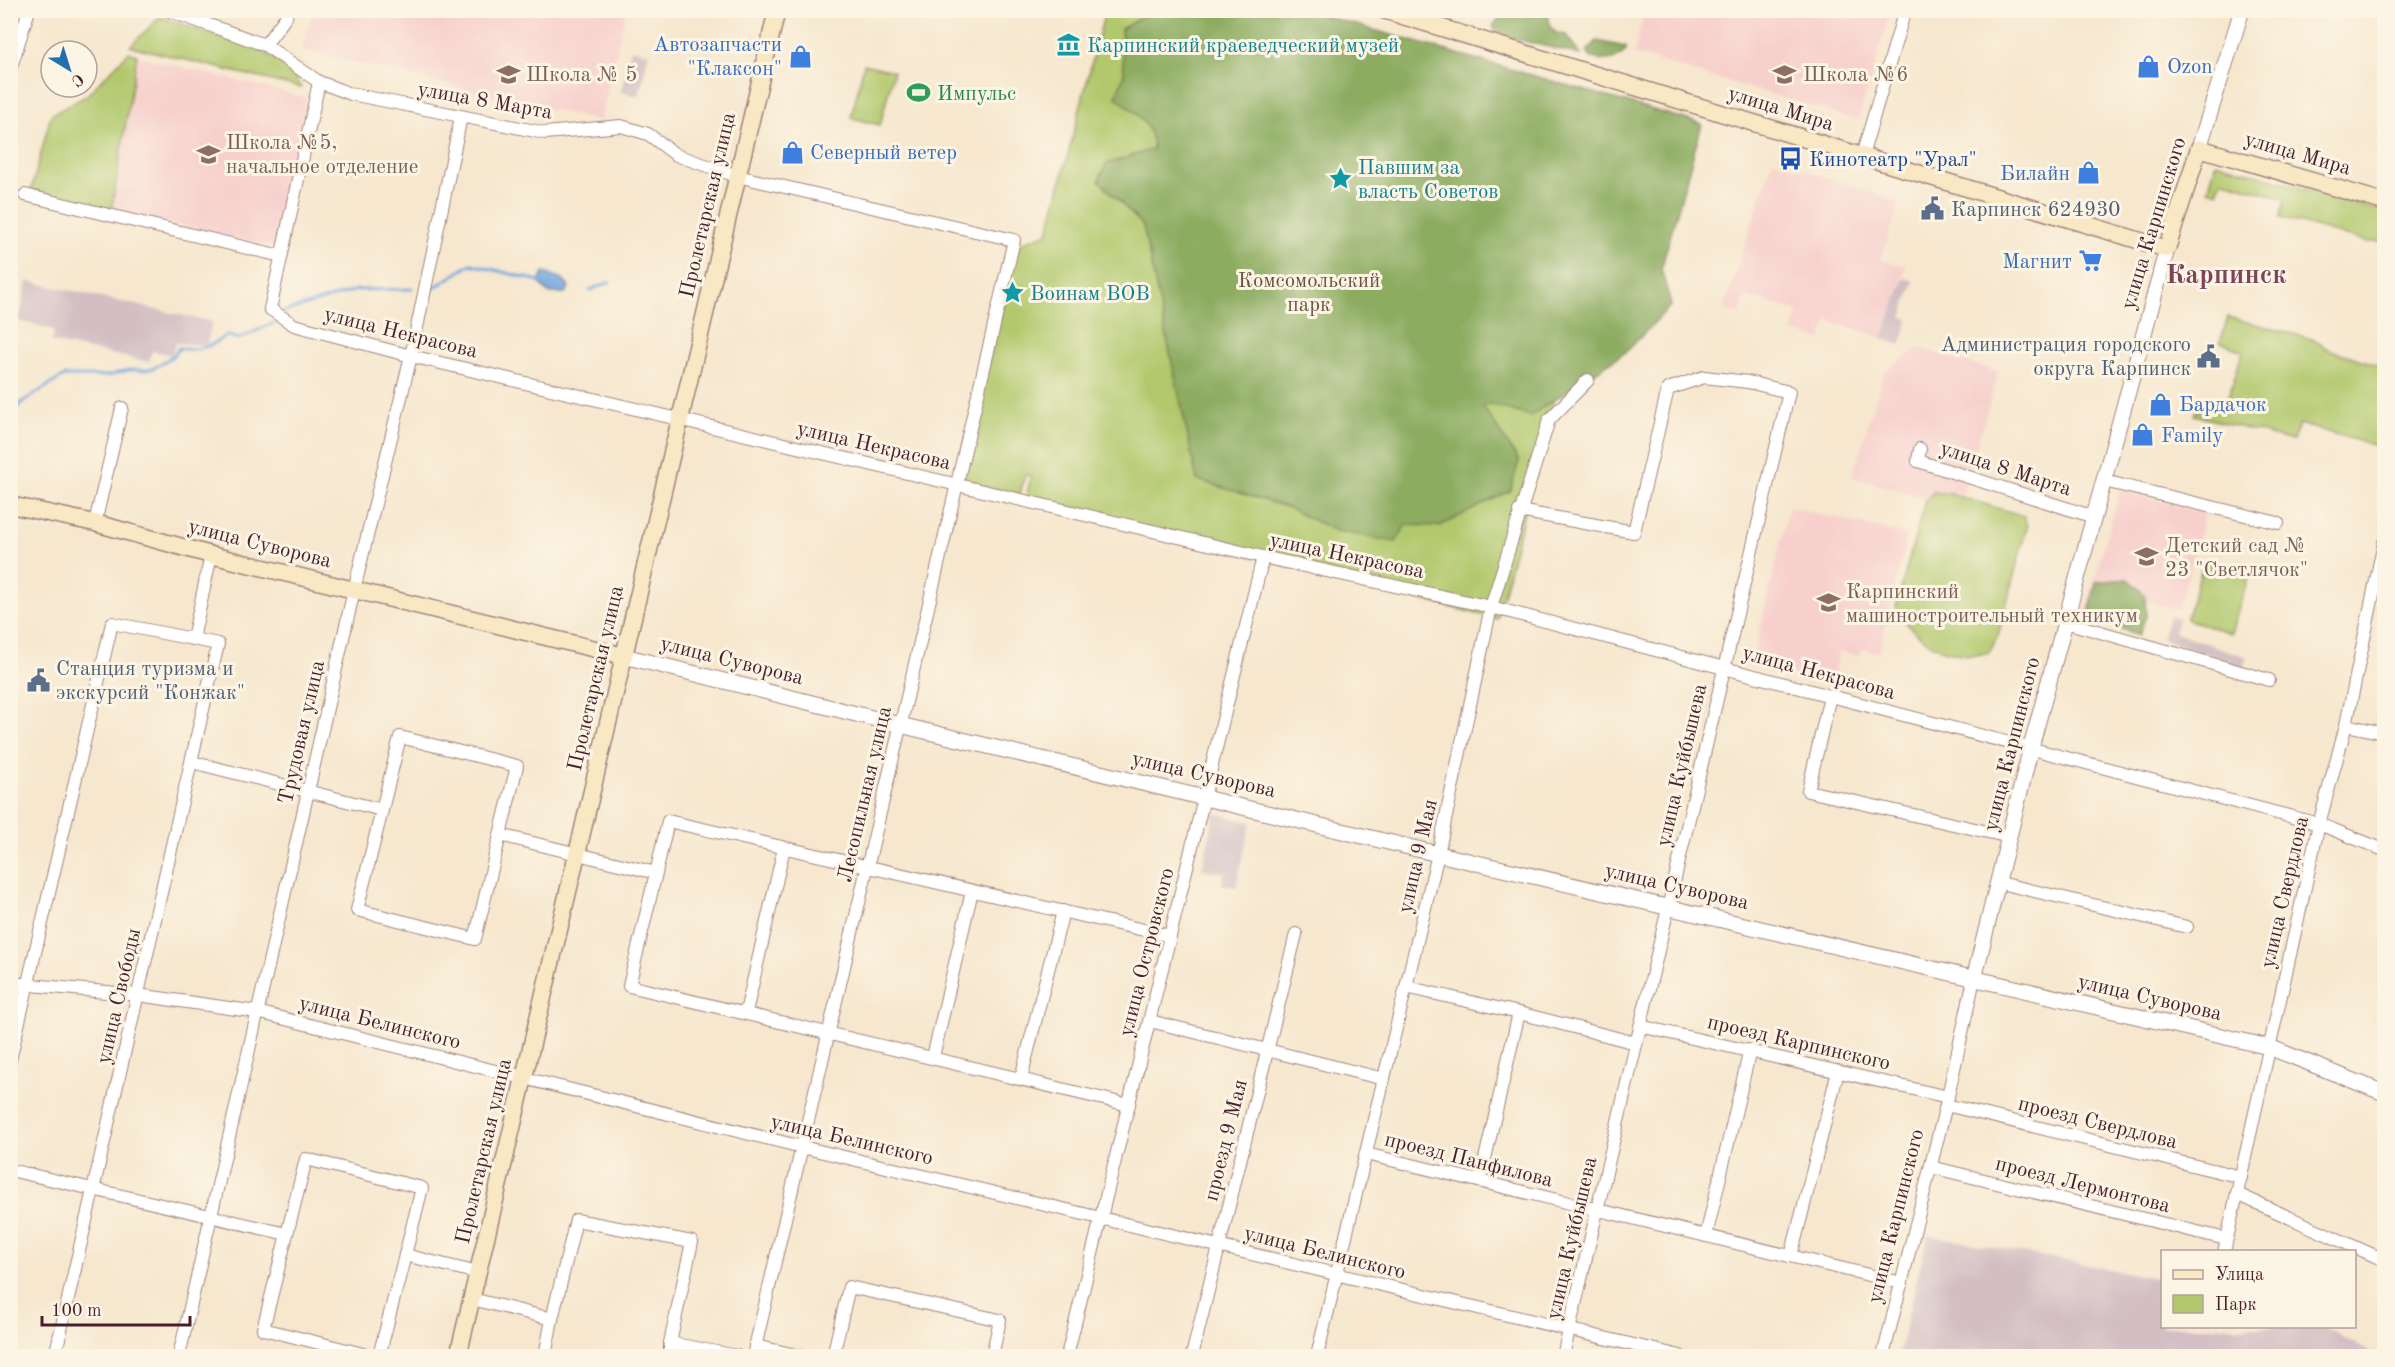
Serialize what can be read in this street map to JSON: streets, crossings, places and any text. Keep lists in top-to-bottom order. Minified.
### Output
{"streets":{"main road":["улица Мира","Пролетарская улица","улица Карпинского","улица Суворова"],"street":["улица 8 Марта","улица Некрасова","Трудовая улица","улица Куйбышева","Лесопильная улица","улица 9 Мая","улица Свердлова","улица Островского","улица Свободы","улица Белинского","проезд Карпинского","проезд Свердлова","проезд 9 Мая","проезд Панфилова","проезд Лермонтова"]},"crossings":[["улица 8 Марта","Пролетарская улица"],["улица 8 Марта","улица Карпинского"],["улица 8 Марта","Трудовая улица"],["улица 8 Марта","Лесопильная улица"],["улица Мира","улица Карпинского"],["Пролетарская улица","улица Некрасова"],["Пролетарская улица","улица Суворова"],["Пролетарская улица","улица Белинского"],["улица Карпинского","улица Некрасова"],["улица Карпинского","улица Суворова"],["улица Карпинского","проезд Карпинского"],["улица Карпинского","проезд Свердлова"],["улица Карпинского","проезд Лермонтова"],["улица Некрасова","Трудовая улица"],["улица Некрасова","улица Куйбышева"],["улица Некрасова","Лесопильная улица"],["улица Некрасова","улица 9 Мая"],["улица Некрасова","улица Свердлова"],["улица Некрасова","улица Островского"],["улица Суворова","Трудовая улица"],["улица Суворова","улица Куйбышева"],["улица Суворова","Лесопильная улица"],["улица Суворова","улица 9 Мая"],["улица Суворова","улица Свердлова"],["улица Суворова","улица Островского"],["Трудовая улица","улица Белинского"],["улица Куйбышева","улица 9 Мая"],["улица Куйбышева","улица Белинского"],["улица Куйбышева","проезд Карпинского"],["улица Куйбышева","проезд Панфилова"],["Лесопильная улица","улица Белинского"],["улица 9 Мая","улица Белинского"],["улица 9 Мая","проезд Панфилова"],["улица Свердлова","проезд Свердлова"],["улица Свердлова","проезд Лермонтова"],["улица Островского","улица Белинского"],["улица Свободы","улица Белинского"],["улица Белинского","проезд 9 Мая"],["проезд Карпинского","проезд Свердлова"]],"districts":["Карпинск"],"parks":["Комсомольский парк"],"places":{"museum":["Карпинский краеведческий музей"],"shop":["Автозапчасти \"Клаксон\"","Ozon","Северный ветер","Билайн","Бардачок","Family"],"school or university":["Школа № 5","Школа №6","Школа №5, начальное отделение","Детский сад № 23 \"Светлячок\"","Карпинский машиностроительный техникум"],"sports":["Импульс"],"bus stop":["Кинотеатр \"Урал\""],"place":["Павшим за власть Советов","Воинам ВОВ"],"public building":["Карпинск 624930","Администрация городского округа Карпинск","Станция туризма и экскурсий \"Конжак\""],"supermarket":["Магнит"]},"legend":["Улица","Парк"],"scale_bar":"100 m","north":"bottom right"}
